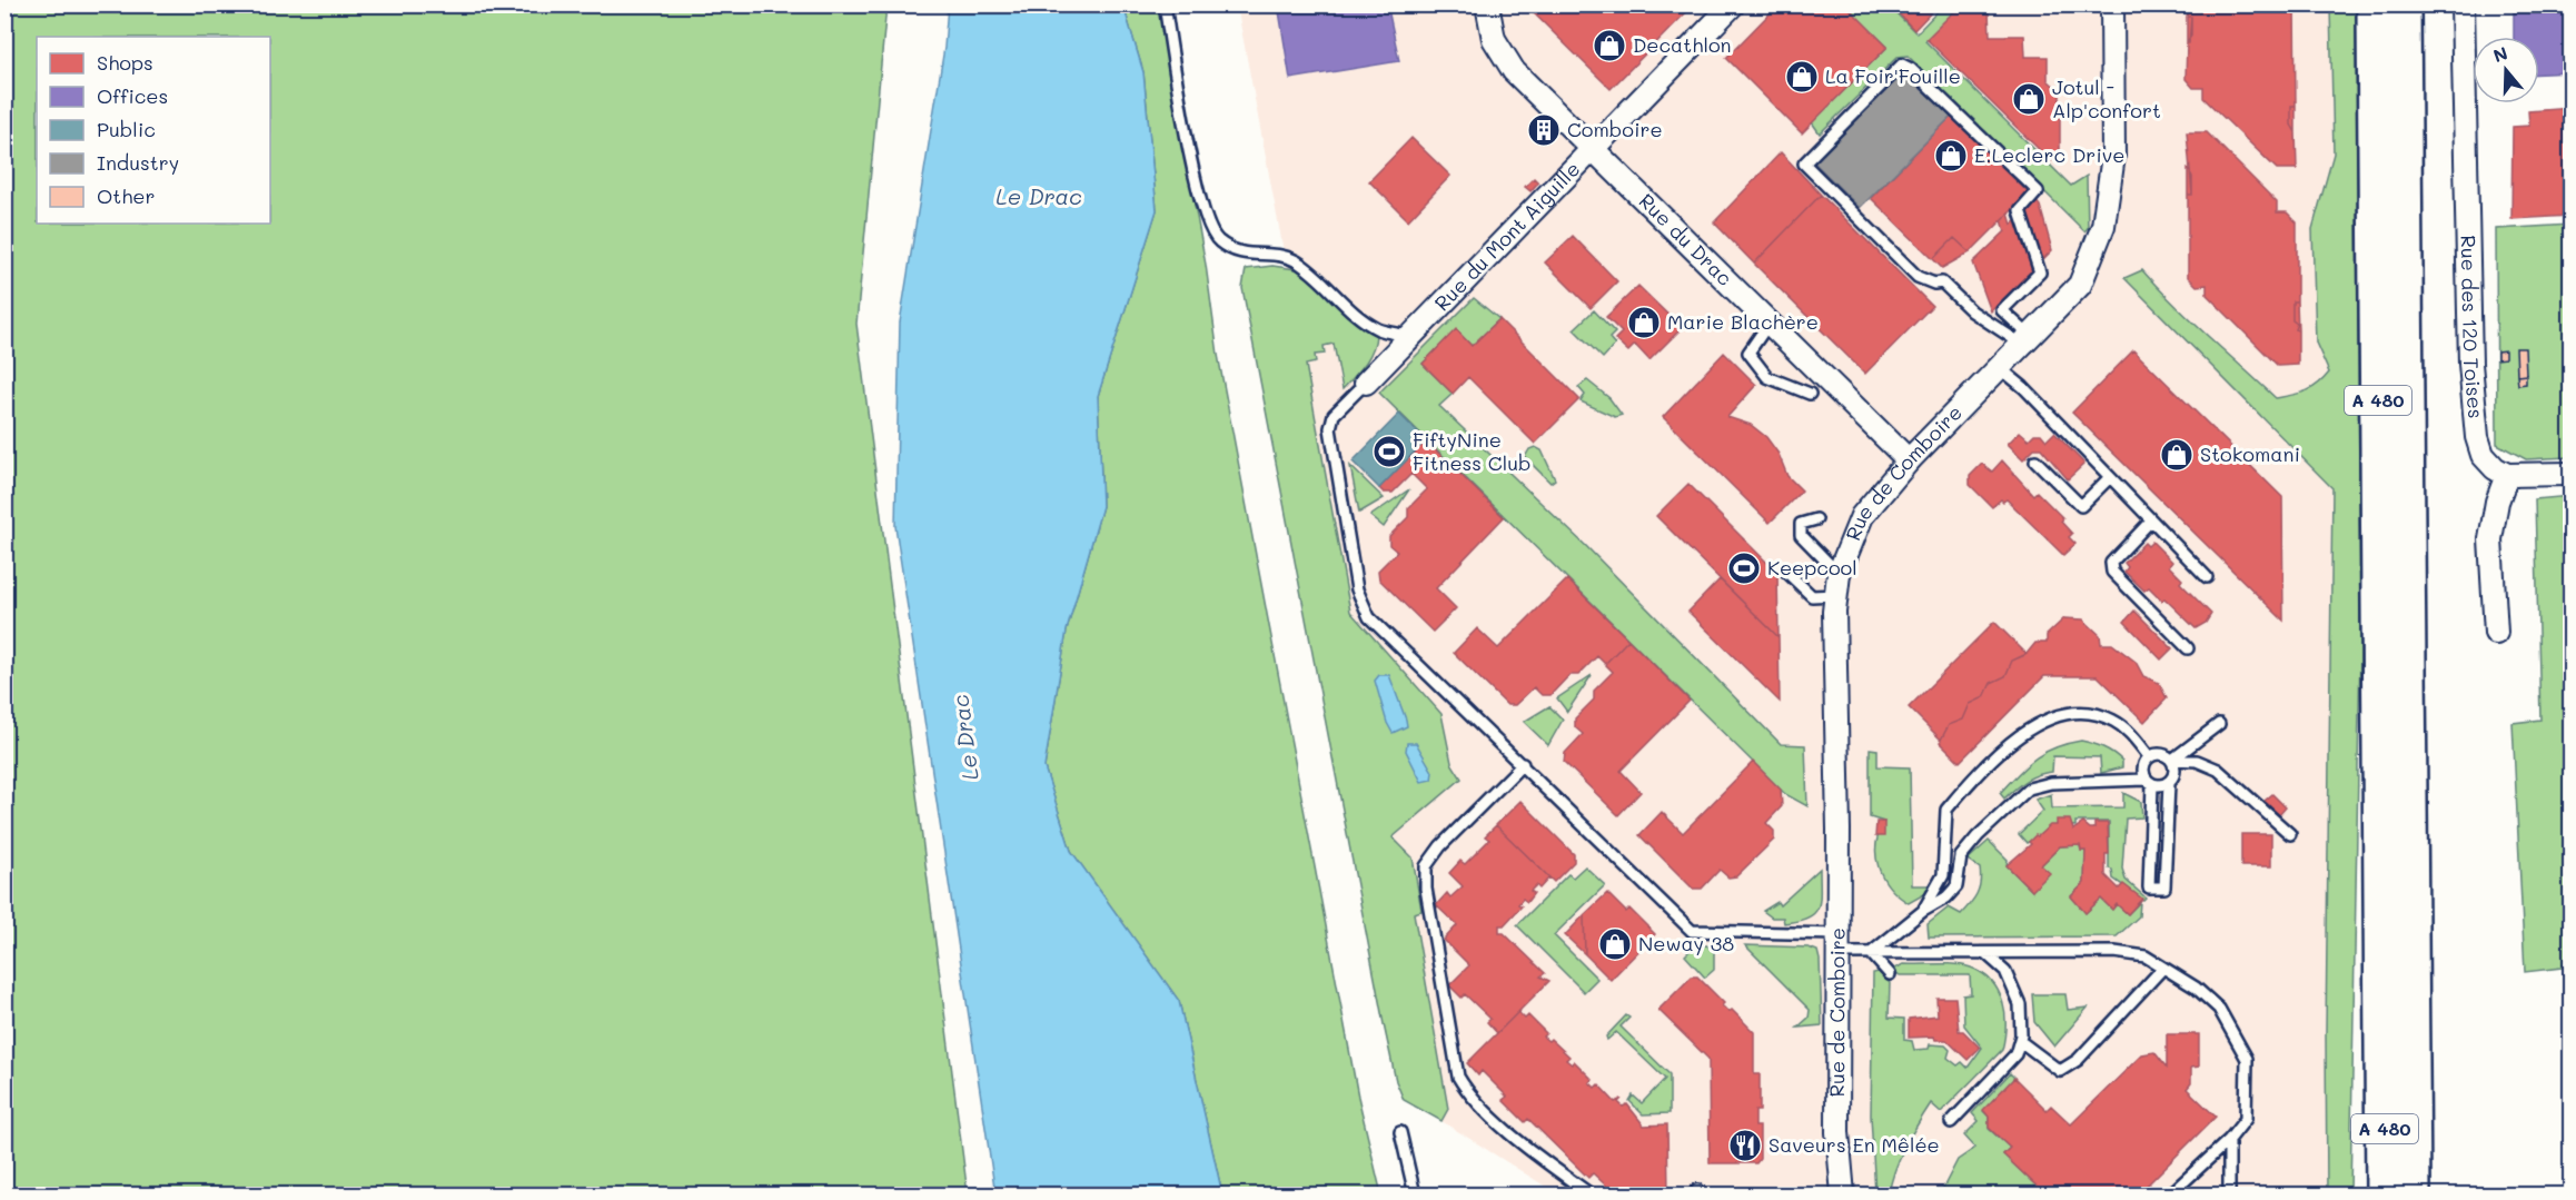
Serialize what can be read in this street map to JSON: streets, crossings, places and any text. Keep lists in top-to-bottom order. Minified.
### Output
{"streets":{"highway":["A 480"],"street":["Rue du Mont Aiguille","Rue du Drac","Rue des 120 Toises","Rue de Comboire"]},"crossings":[["Rue du Mont Aiguille","Rue du Drac"],["Rue du Drac","Rue de Comboire"]],"water":["Le Drac"],"places":{"shop":["Decathlon","La Foir'Fouille","Jotul - Alp'confort","E.Leclerc Drive","Marie Blachère","Stokomani","Neway 38"],"building":["Comboire"],"sports":["FiftyNine Fitness Club","Keepcool"],"restaurant":["Saveurs En Mêlée"]},"legend":["Shops","Offices","Public","Industry","Other"],"north":"top"}
